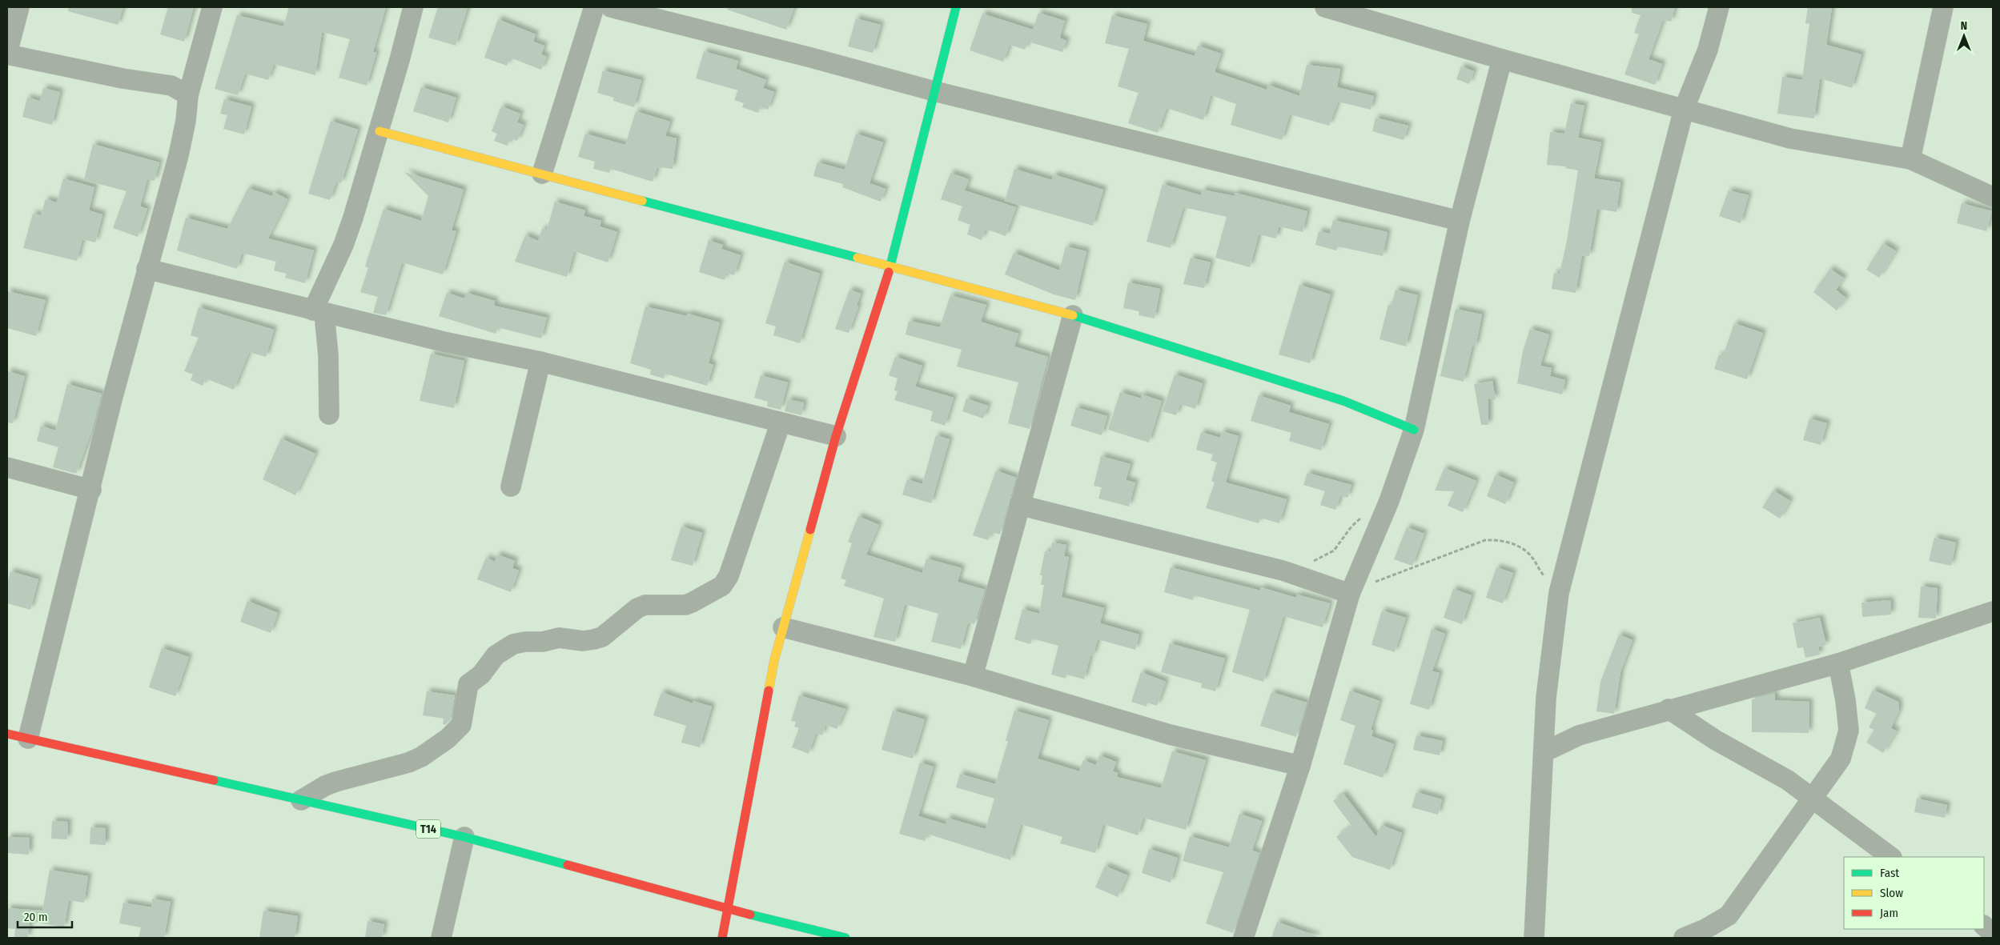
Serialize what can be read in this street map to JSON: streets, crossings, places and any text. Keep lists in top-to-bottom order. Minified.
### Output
{"streets":{"main road":["T14"]},"legend":["Fast","Slow","Jam"],"scale_bar":"20 m","north":"top"}
